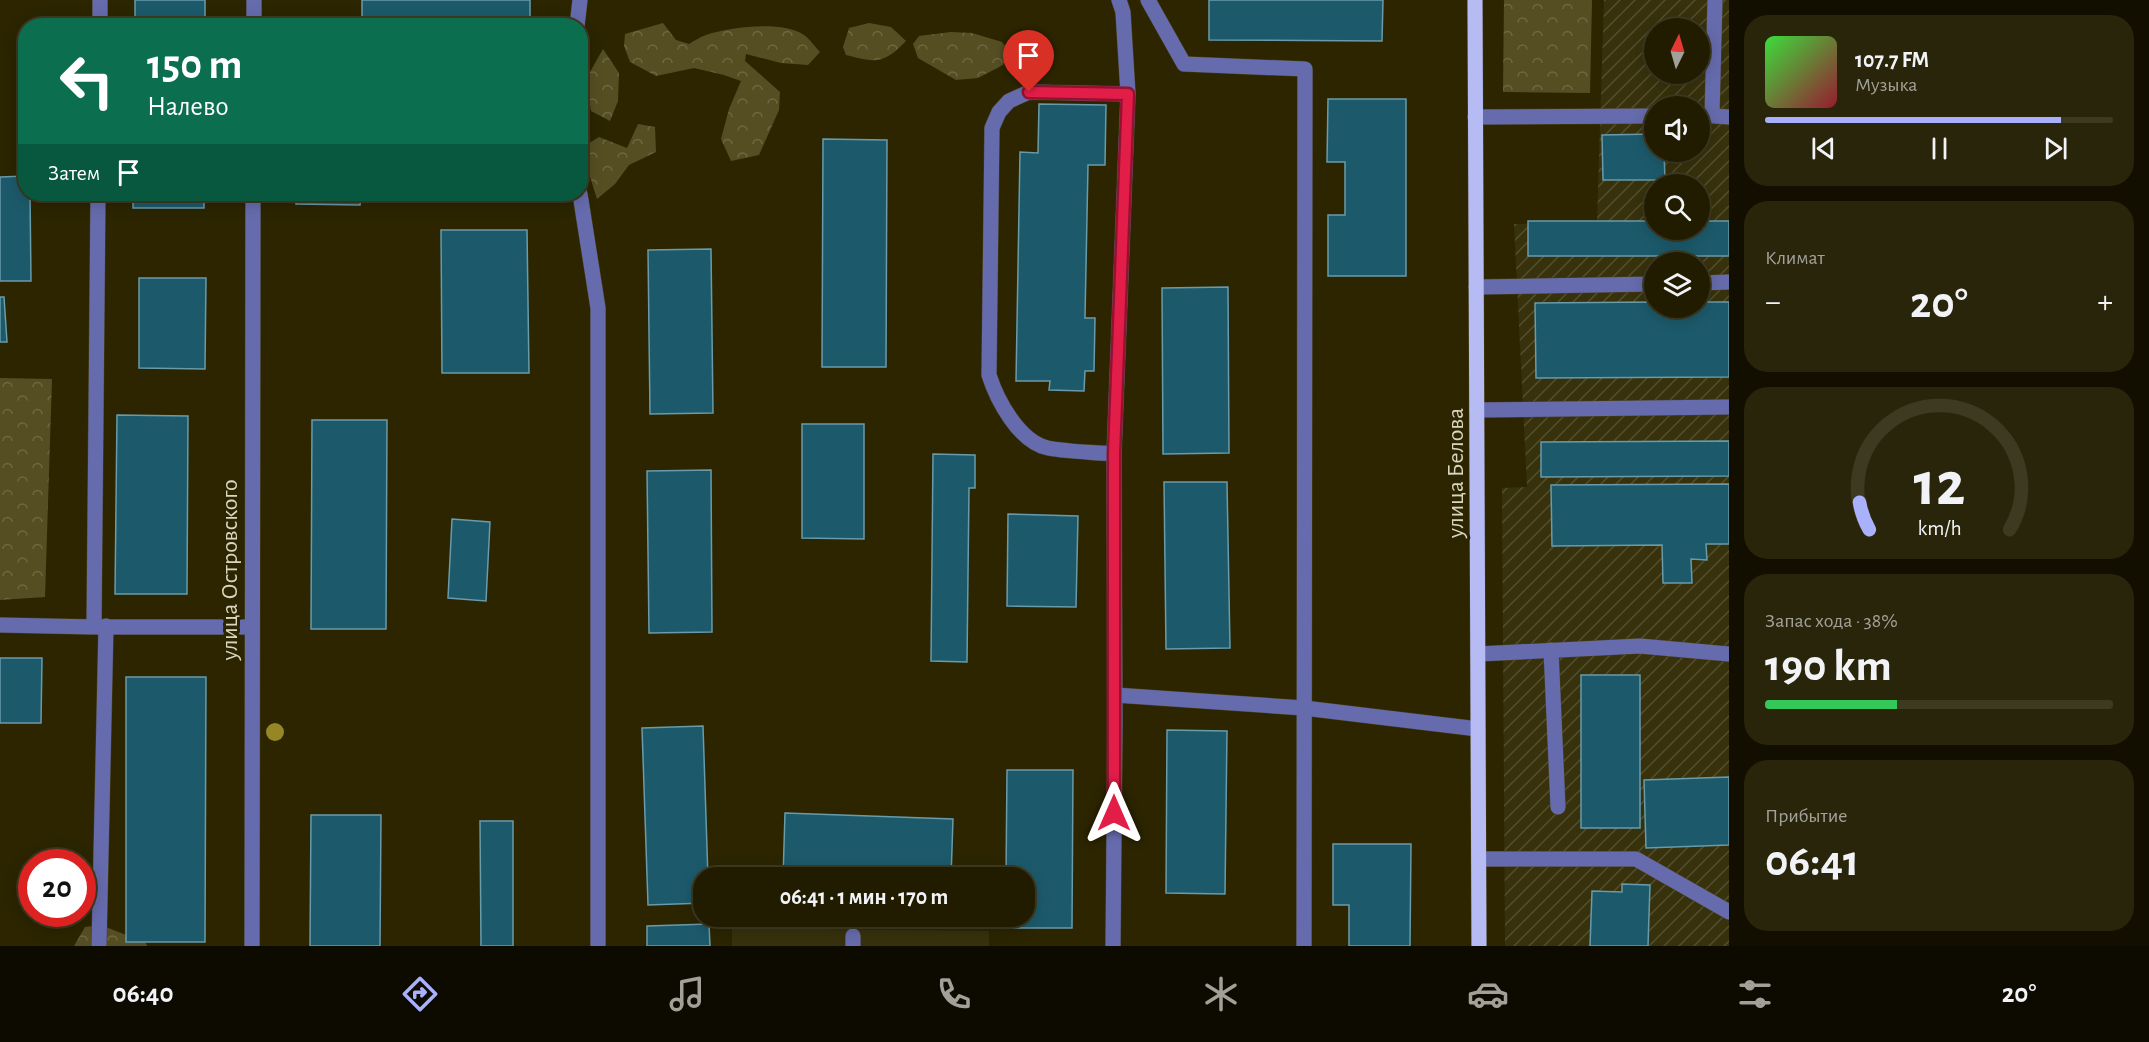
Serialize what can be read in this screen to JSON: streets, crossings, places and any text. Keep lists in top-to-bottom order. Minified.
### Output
{"streets":{"main road":["улица Белова"],"street":["улица Островского"]},"north":"top","page":{"turn":["150 m","Налево"],"song":["107.7 FM","Музыка"],"then":"Затем","tile":["Климат",["Запас хода · 38%","190 km"],["Прибытие","06:41"]],"heat":["−","20°","+"],"limit":"20","trip":"06:41 · 1 мин · 170 m","tabs":["06:40","20°"],"gauge":["12","km/h"]}}
